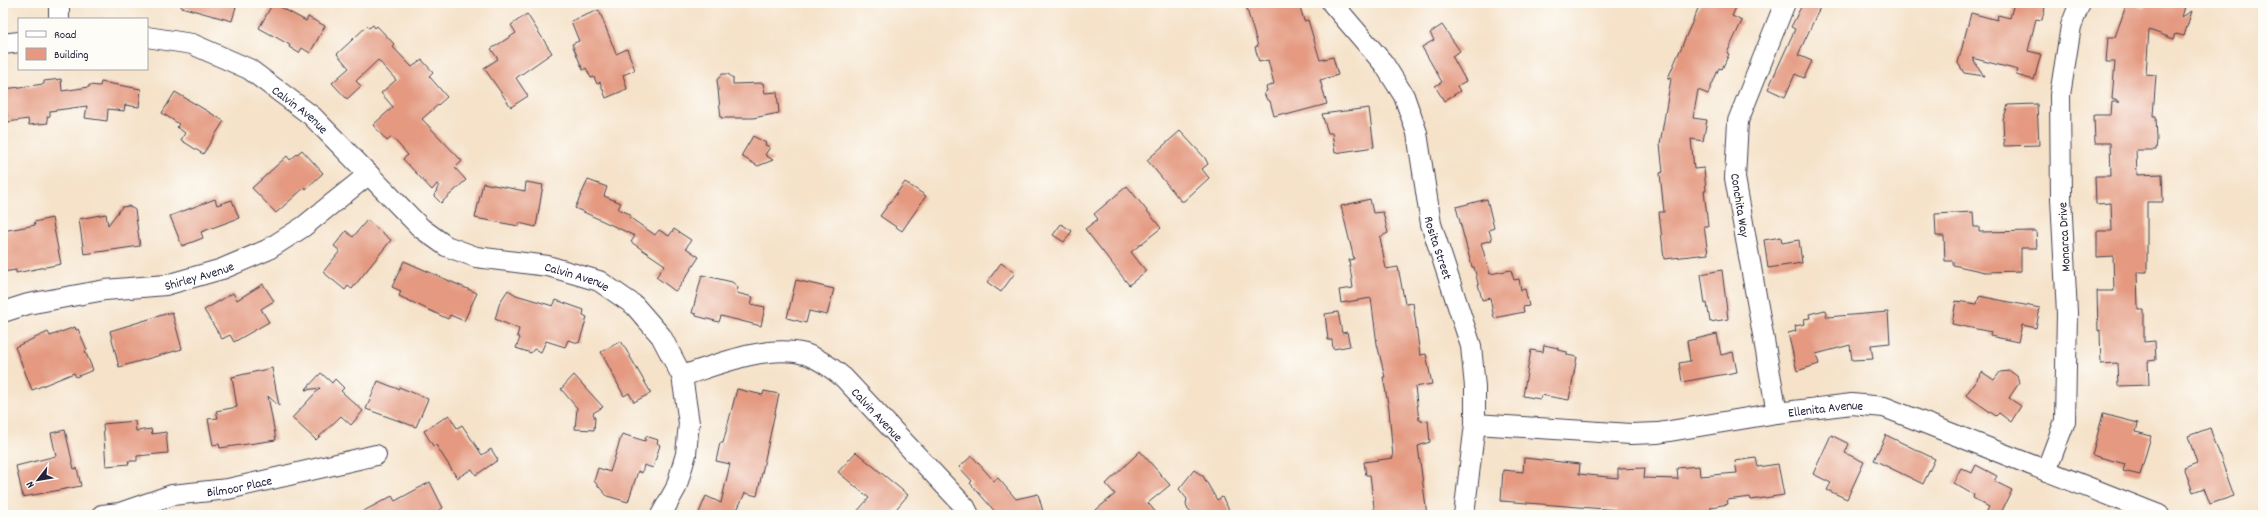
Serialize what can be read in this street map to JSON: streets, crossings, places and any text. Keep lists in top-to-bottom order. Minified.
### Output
{"streets":{"street":["Calvin Avenue","Conchita Way","Monarca Drive","Rosita Street","Shirley Avenue","Ellenita Avenue","Bilmoor Place"]},"crossings":[["Calvin Avenue","Shirley Avenue"],["Conchita Way","Ellenita Avenue"],["Monarca Drive","Ellenita Avenue"],["Rosita Street","Ellenita Avenue"]],"legend":["Road","Building"],"north":"bottom left"}
